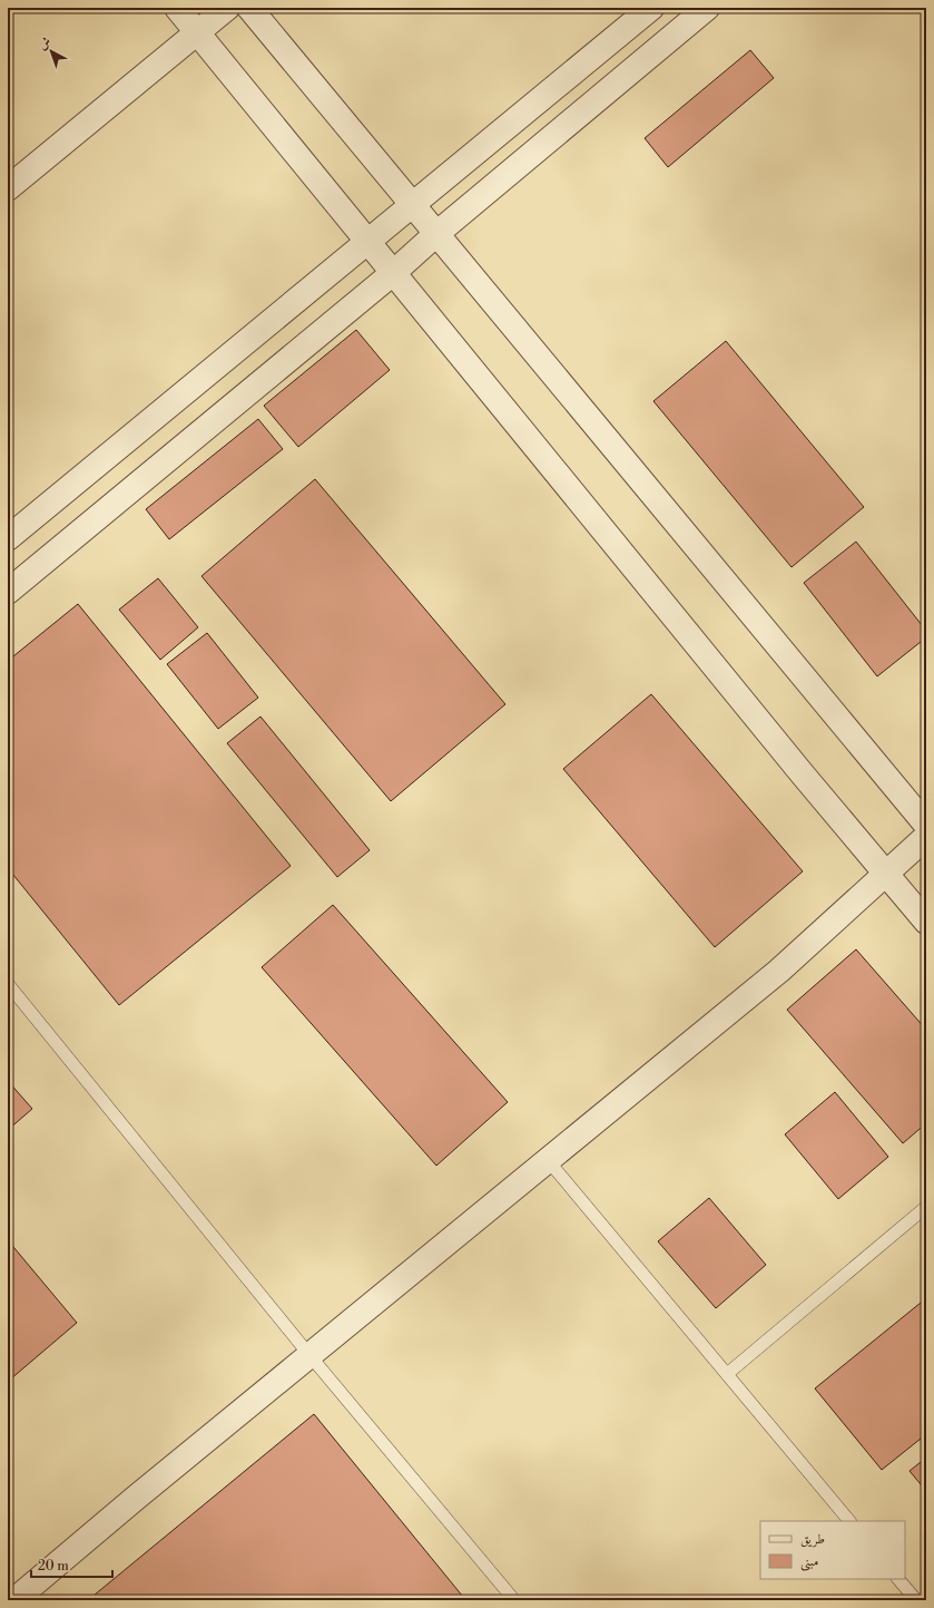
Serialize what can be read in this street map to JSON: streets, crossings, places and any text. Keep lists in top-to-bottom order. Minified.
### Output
{"legend":["طريق","مبنى"],"scale_bar":"20 m","north":"top left"}
